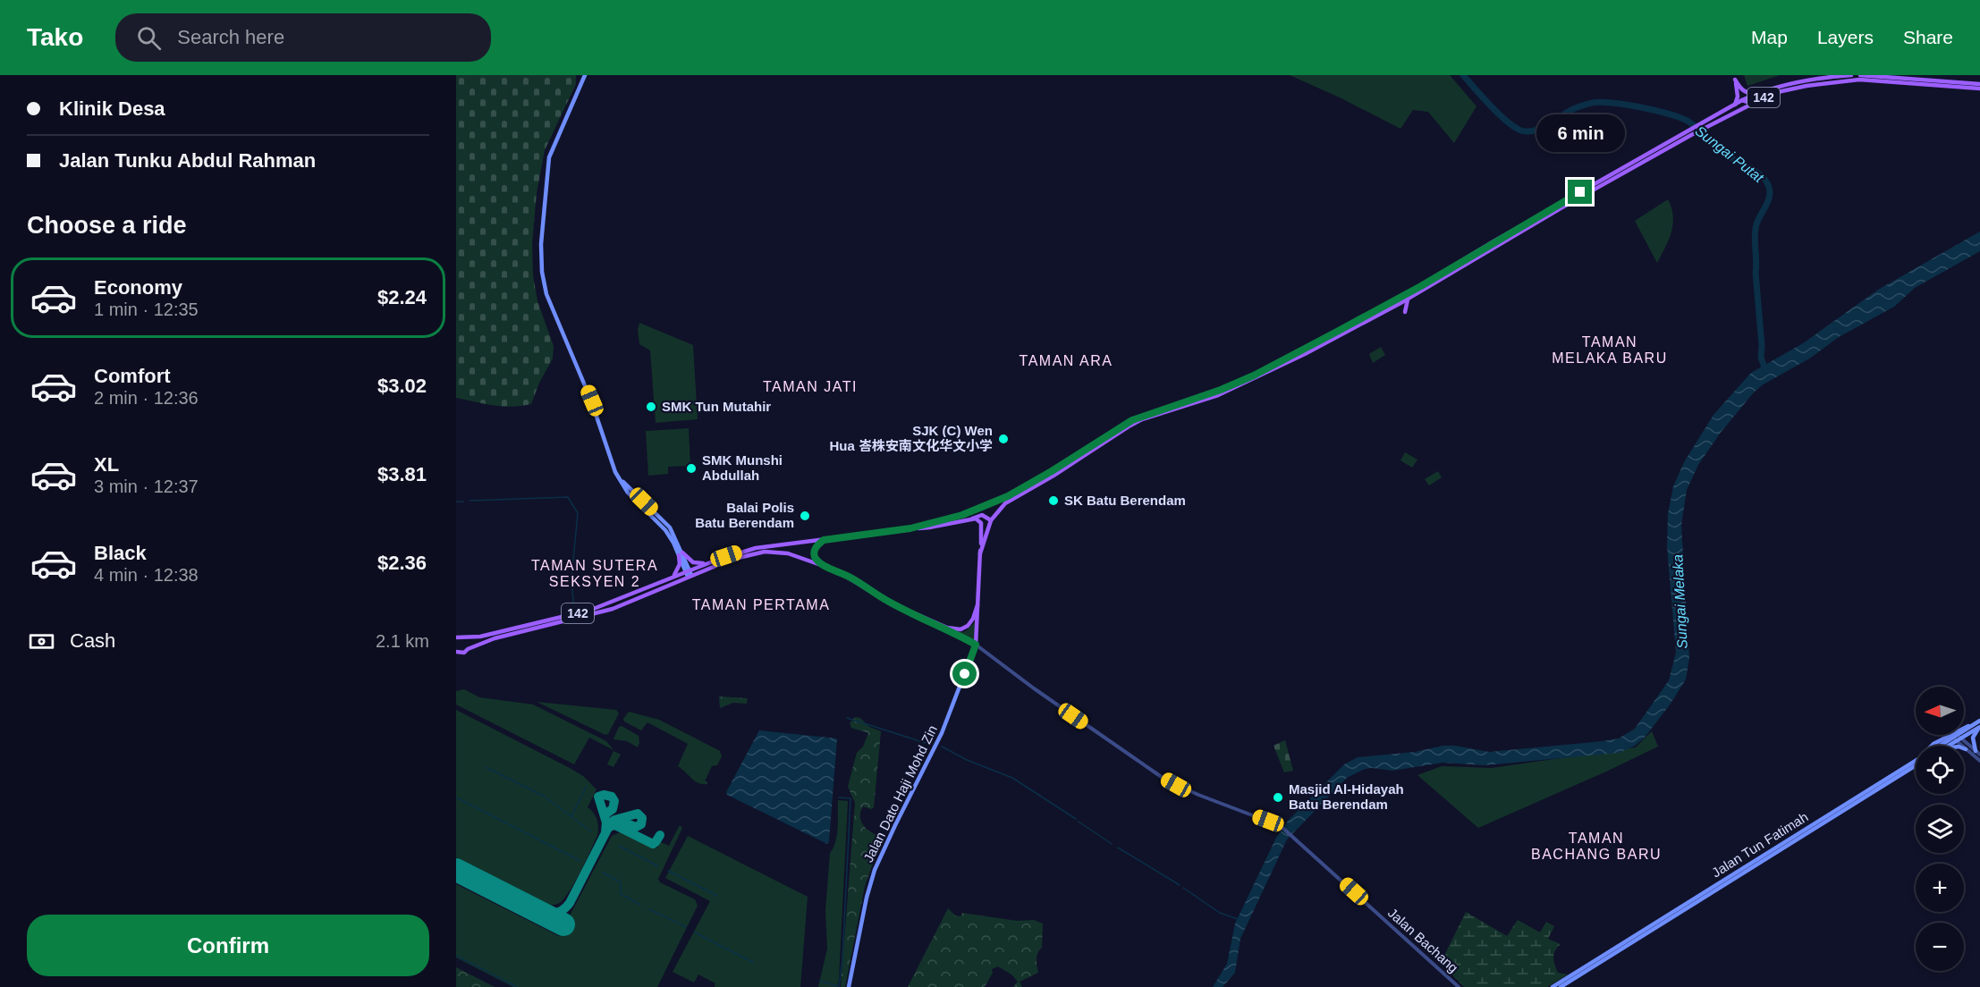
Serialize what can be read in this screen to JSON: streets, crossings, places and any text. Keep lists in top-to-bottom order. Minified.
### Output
{"streets":{"main road":["142","Jalan Dato Haji Mohd Zin","Jalan Tun Fatimah","Jalan Bachang"]},"crossings":[["142","Jalan Bachang"],["Jalan Dato Haji Mohd Zin","Jalan Bachang"]],"districts":["TAMAN MELAKA BARU","TAMAN ARA","TAMAN JATI","TAMAN SUTERA SEKSYEN 2","TAMAN PERTAMA","TAMAN BACHANG BARU"],"water":["Sungai Putat","Sungai Melaka"],"places":["SMK Tun Mutahir","SJK (C) Wen Hua 峇株安南文化华文小学","SMK Munshi Abdullah","SK Batu Berendam","Balai Polis Batu Berendam","Masjid Al-Hidayah Batu Berendam"],"north":"left","page":{"header":"Tako","search":"Search here","nav":["Map","Layers","Share"],"banner":["Klinik Desa","Jalan Tunku Abdul Rahman"],"bubble":"6 min","heading":"Choose a ride","list":[{"name":"Economy","note":"1 min · 12:35","value":"$2.24"},{"name":"Comfort","note":"2 min · 12:36","value":"$3.02"},{"name":"XL","note":"3 min · 12:37","value":"$3.81"},{"name":"Black","note":"4 min · 12:38","value":"$2.36"}],"pay":["Cash","2.1 km"],"map_buttons":["+","−"],"buttons":"Confirm"}}
